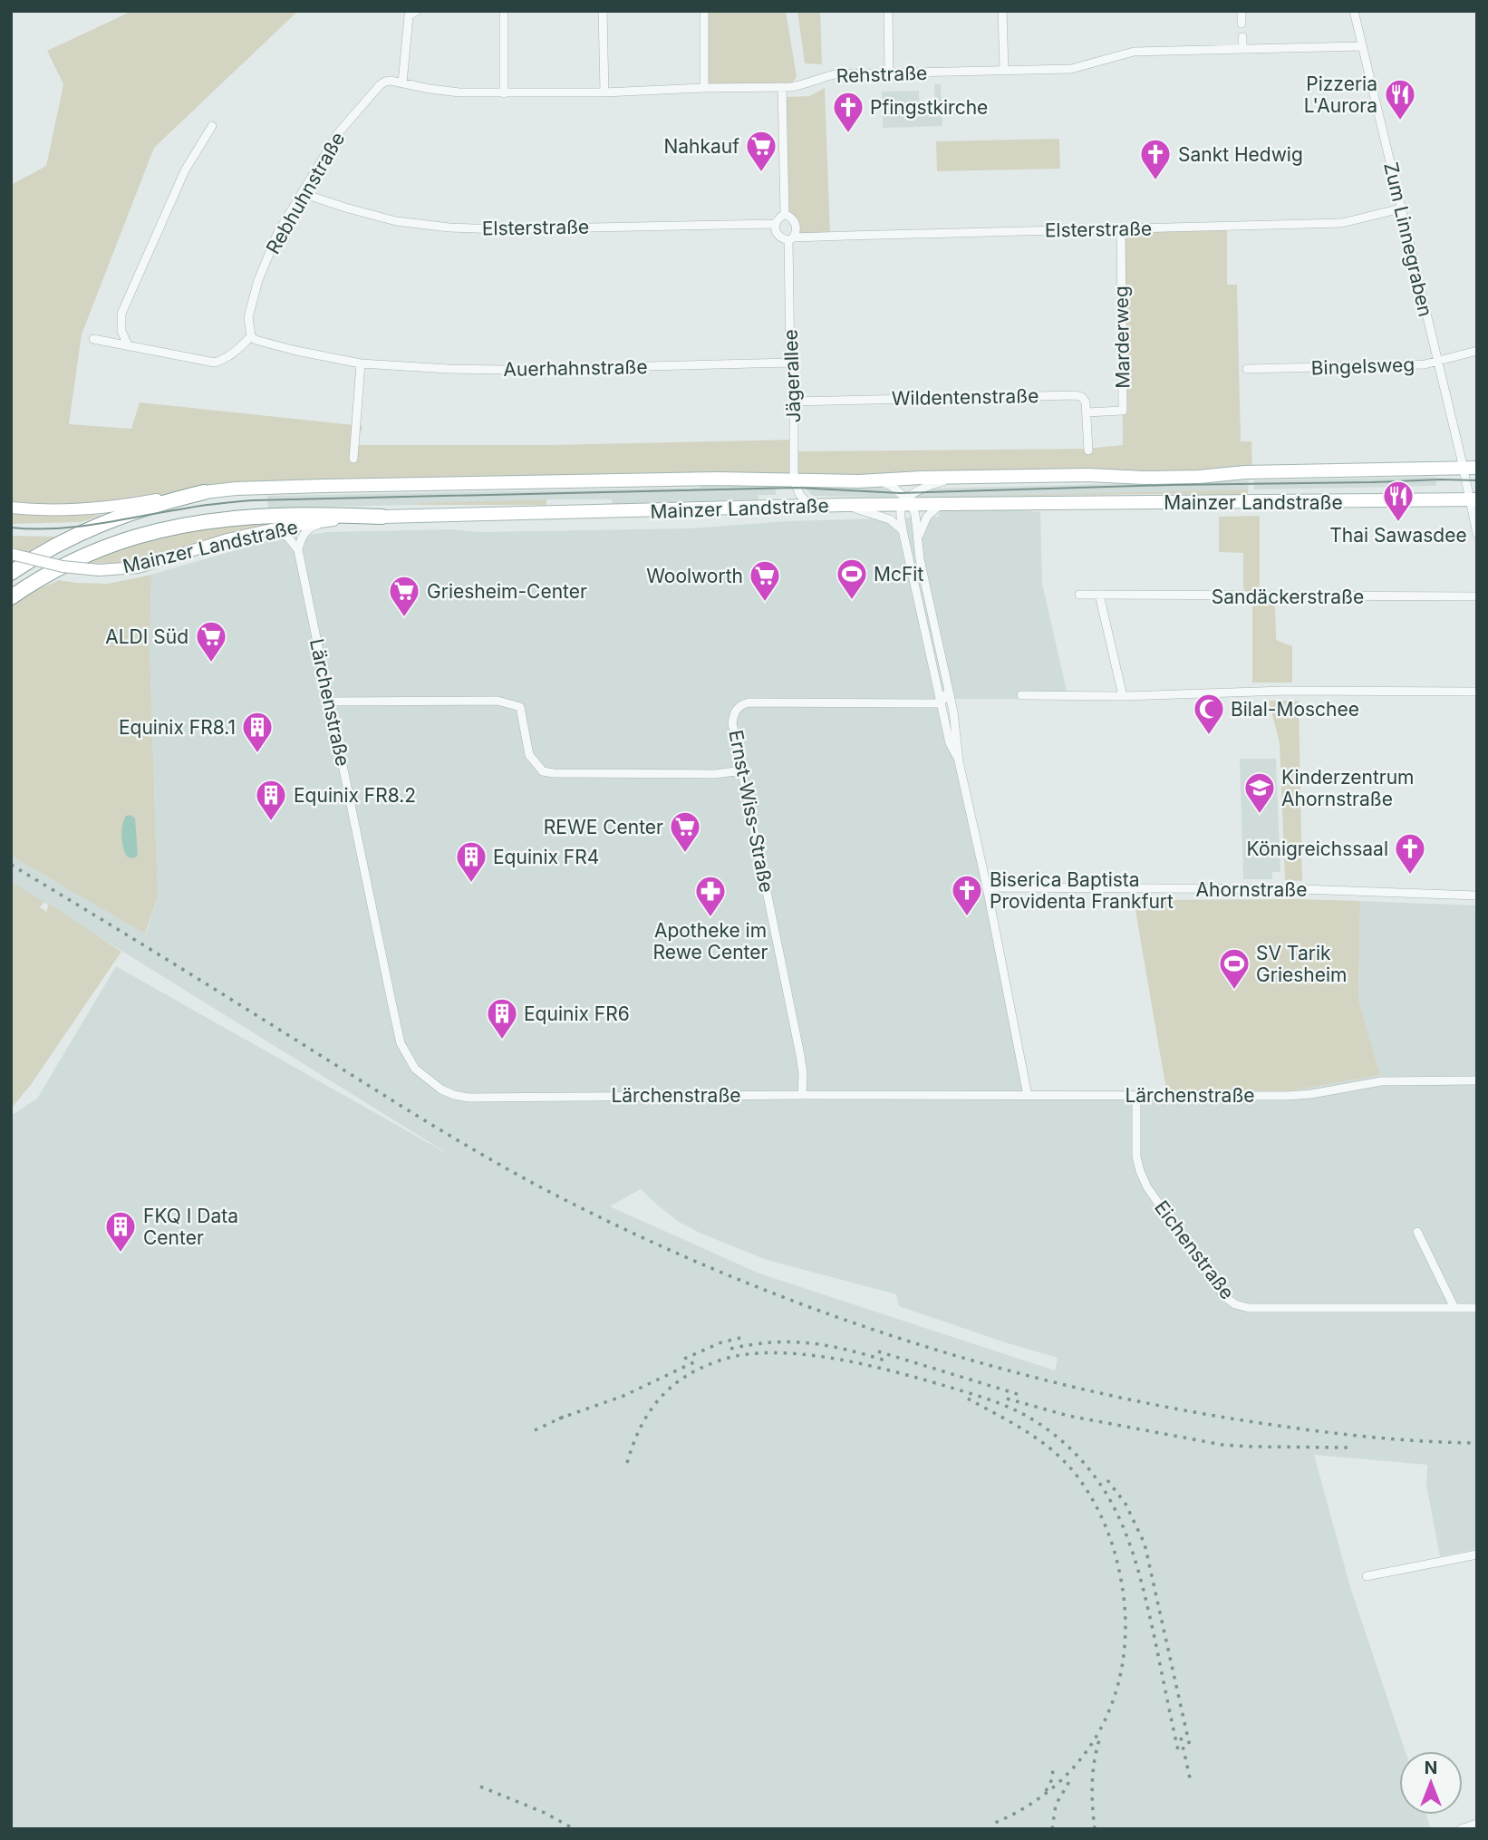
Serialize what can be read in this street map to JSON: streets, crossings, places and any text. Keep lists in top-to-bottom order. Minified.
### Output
{"streets":{"main road":["Mainzer Landstraße"],"street":["Rehstraße","Rebhuhnstraße","Elsterstraße","Zum Linnegraben","Marderweg","Bingelsweg","Auerhahnstraße","Jägerallee","Wildentenstraße","Sandäckerstraße","Lärchenstraße","Ernst-Wiss-Straße","Ahornstraße","Eichenstraße"]},"crossings":[["Rehstraße","Rebhuhnstraße"],["Rehstraße","Zum Linnegraben"],["Rehstraße","Jägerallee"],["Rebhuhnstraße","Elsterstraße"],["Rebhuhnstraße","Auerhahnstraße"],["Elsterstraße","Zum Linnegraben"],["Elsterstraße","Marderweg"],["Elsterstraße","Jägerallee"],["Zum Linnegraben","Bingelsweg"],["Zum Linnegraben","Mainzer Landstraße"],["Marderweg","Wildentenstraße"],["Auerhahnstraße","Jägerallee"],["Jägerallee","Wildentenstraße"],["Jägerallee","Mainzer Landstraße"],["Lärchenstraße","Ernst-Wiss-Straße"],["Lärchenstraße","Eichenstraße"]],"places":{"restaurant":["Pizzeria L'Aurora","Thai Sawasdee"],"church":["Pfingstkirche","Sankt Hedwig","Königreichssaal","Biserica Baptista Providenta Frankfurt"],"supermarket":["Nahkauf","Woolworth","Griesheim-Center","ALDI Süd","REWE Center"],"sports":["McFit","SV Tarik Griesheim"],"mosque":["Bilal-Moschee"],"building":["Equinix FR8.1","Equinix FR8.2","Equinix FR4","Equinix FR6","FKQ I Data Center"],"school or university":["Kinderzentrum Ahornstraße"],"pharmacy":["Apotheke im Rewe Center"]},"north":"top"}
